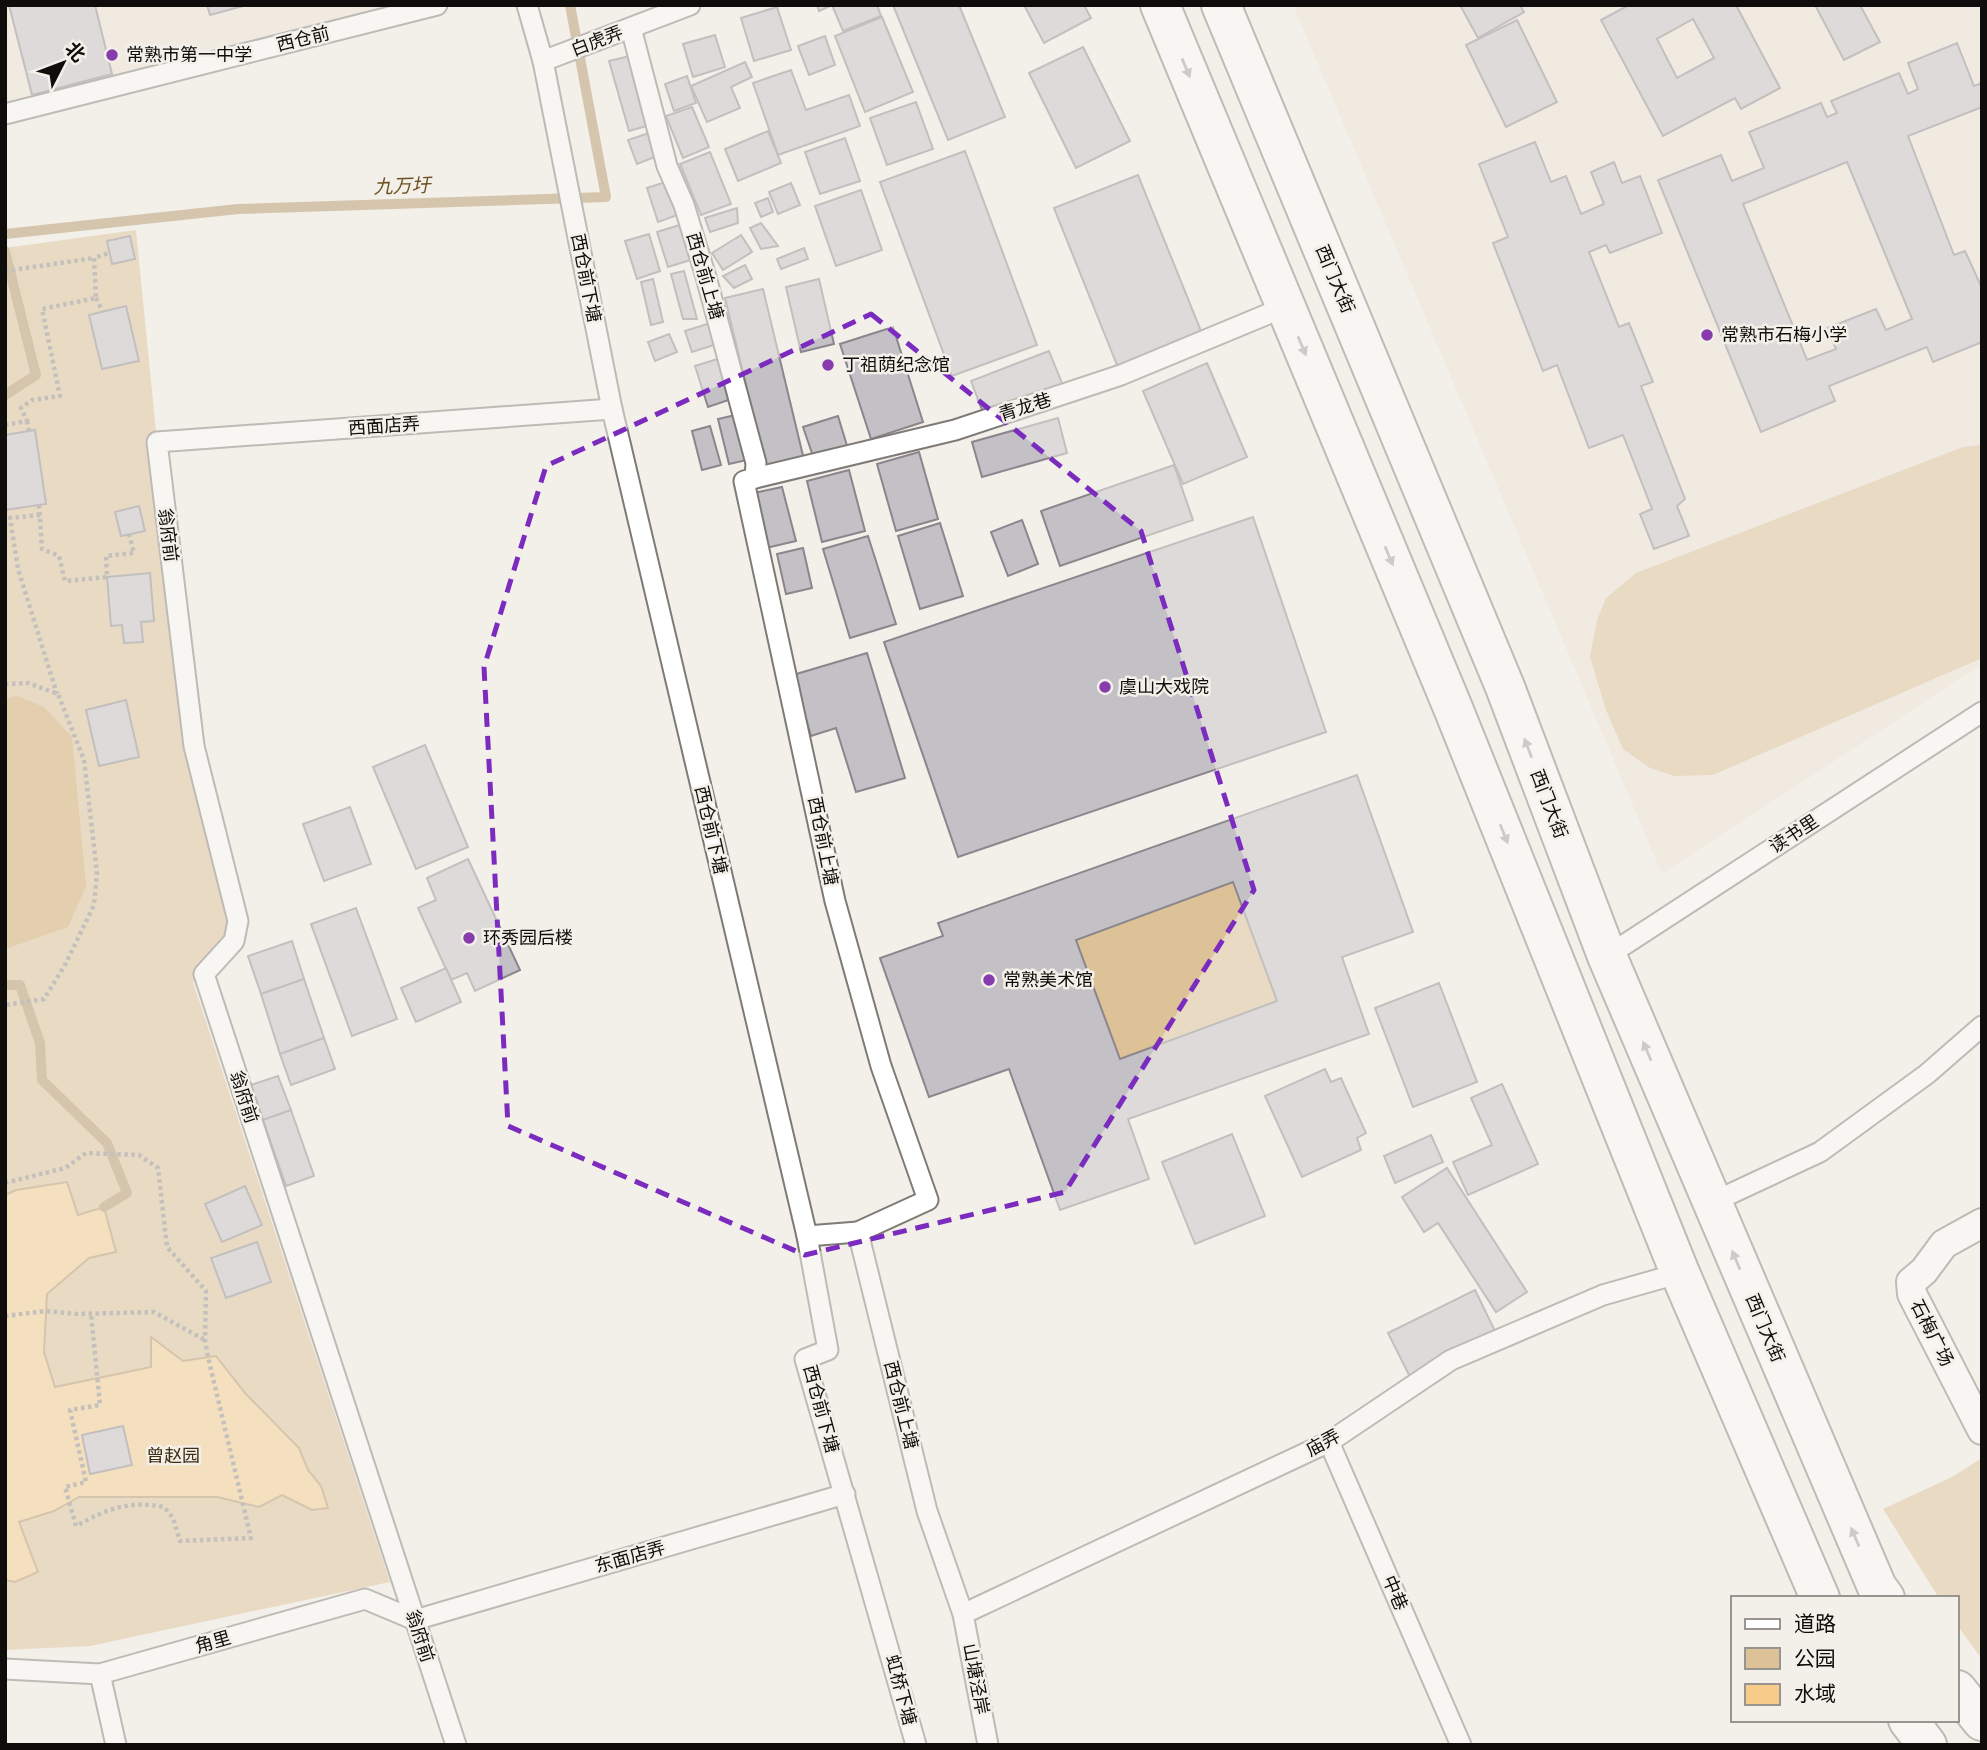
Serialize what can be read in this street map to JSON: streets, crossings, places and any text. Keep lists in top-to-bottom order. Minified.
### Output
{"streets":{"main road":["西门大街"],"street":["石梅广场"],"lane":["西仓前","白虎弄","西仓前上塘","西仓前下塘","青龙巷","西面店弄","翁府前","读书里","庙弄","东面店弄","中巷","角里","山塘泾岸","虹桥下塘"]},"crossings":[["白虎弄","西仓前上塘"],["白虎弄","西仓前下塘"],["西仓前上塘","青龙巷"],["西仓前上塘","庙弄"],["西仓前上塘","山塘泾岸"],["西仓前下塘","西面店弄"],["西仓前下塘","东面店弄"],["西仓前下塘","虹桥下塘"],["西门大街","读书里"],["西面店弄","翁府前"],["翁府前","东面店弄"],["翁府前","角里"],["庙弄","中巷"],["庙弄","山塘泾岸"],["东面店弄","角里"]],"water":["九万圩"],"parks":["曾赵园"],"places":["常熟市第一中学","常熟市石梅小学","丁祖荫纪念馆","虞山大戏院","环秀园后楼","常熟美术馆"],"legend":["道路","公园","水域"],"north":"top right"}
